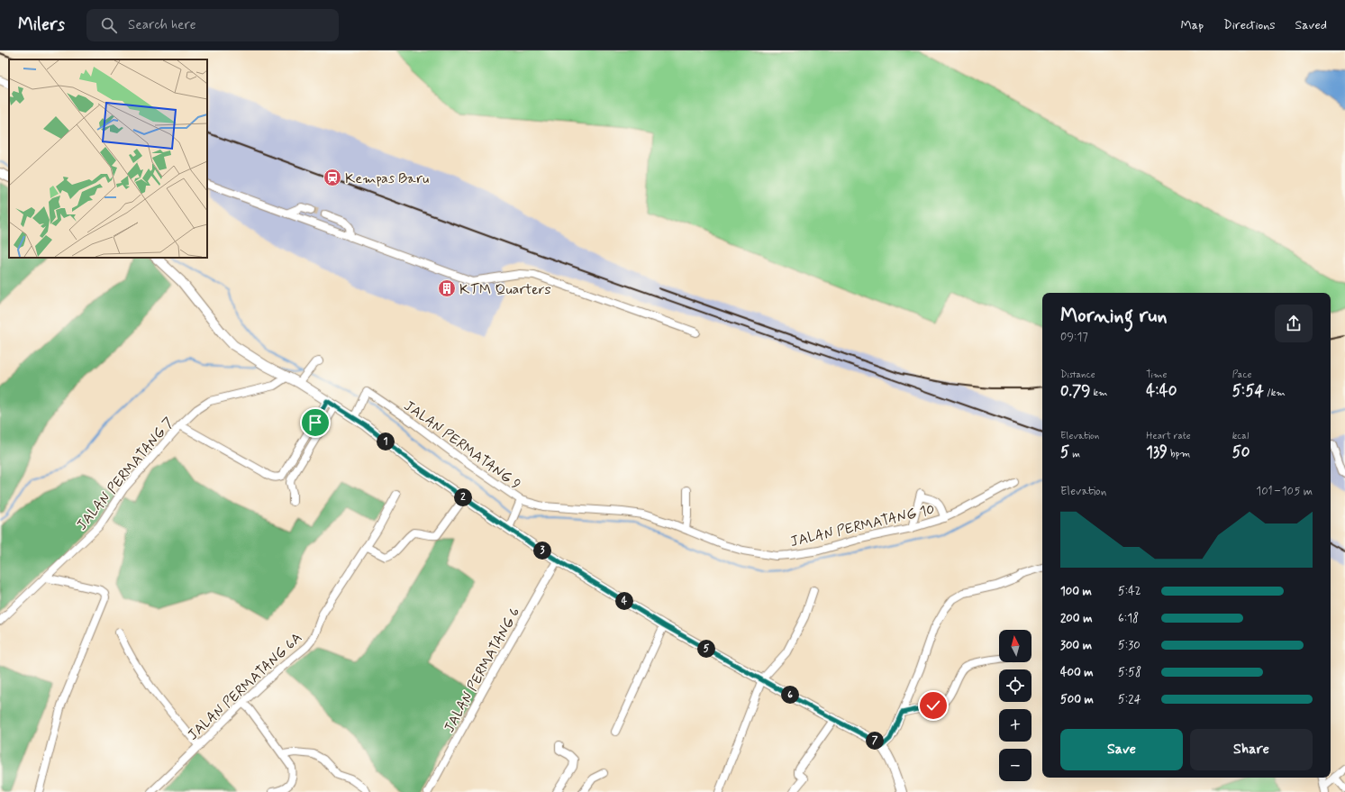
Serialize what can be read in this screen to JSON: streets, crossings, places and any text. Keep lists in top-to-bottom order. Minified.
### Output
{"streets":{"street":["JALAN PERMATANG 9","JALAN PERMATANG 7","JALAN PERMATANG 10","JALAN PERMATANG 6","JALAN PERMATANG 6A"]},"crossings":[["JALAN PERMATANG 9","JALAN PERMATANG 10"]],"places":{"station":["Kempas Baru"],"building":["KTM Quarters"]},"north":"top","page":{"header":"Milers","search":"Search here","nav":["Map","Directions","Saved"],"heading":["Morning run","09:17"],"stats":[["Distance","0.79 km"],["Time","4:40"],["Pace","5:54 /km"],["Elevation","5 m"],["Heart rate","139 bpm"],["kcal","50"]],"pins":["1","2","3","4","5","6","7"],"chart":["Elevation","101–105 m"],"list":[{"name":"100 m","note":"5:42"},{"name":"200 m","note":"6:18"},{"name":"300 m","note":"5:30"},{"name":"400 m","note":"5:58"},{"name":"500 m","note":"5:24"}],"map_buttons":["+","−"],"buttons":["Save","Share"]}}
